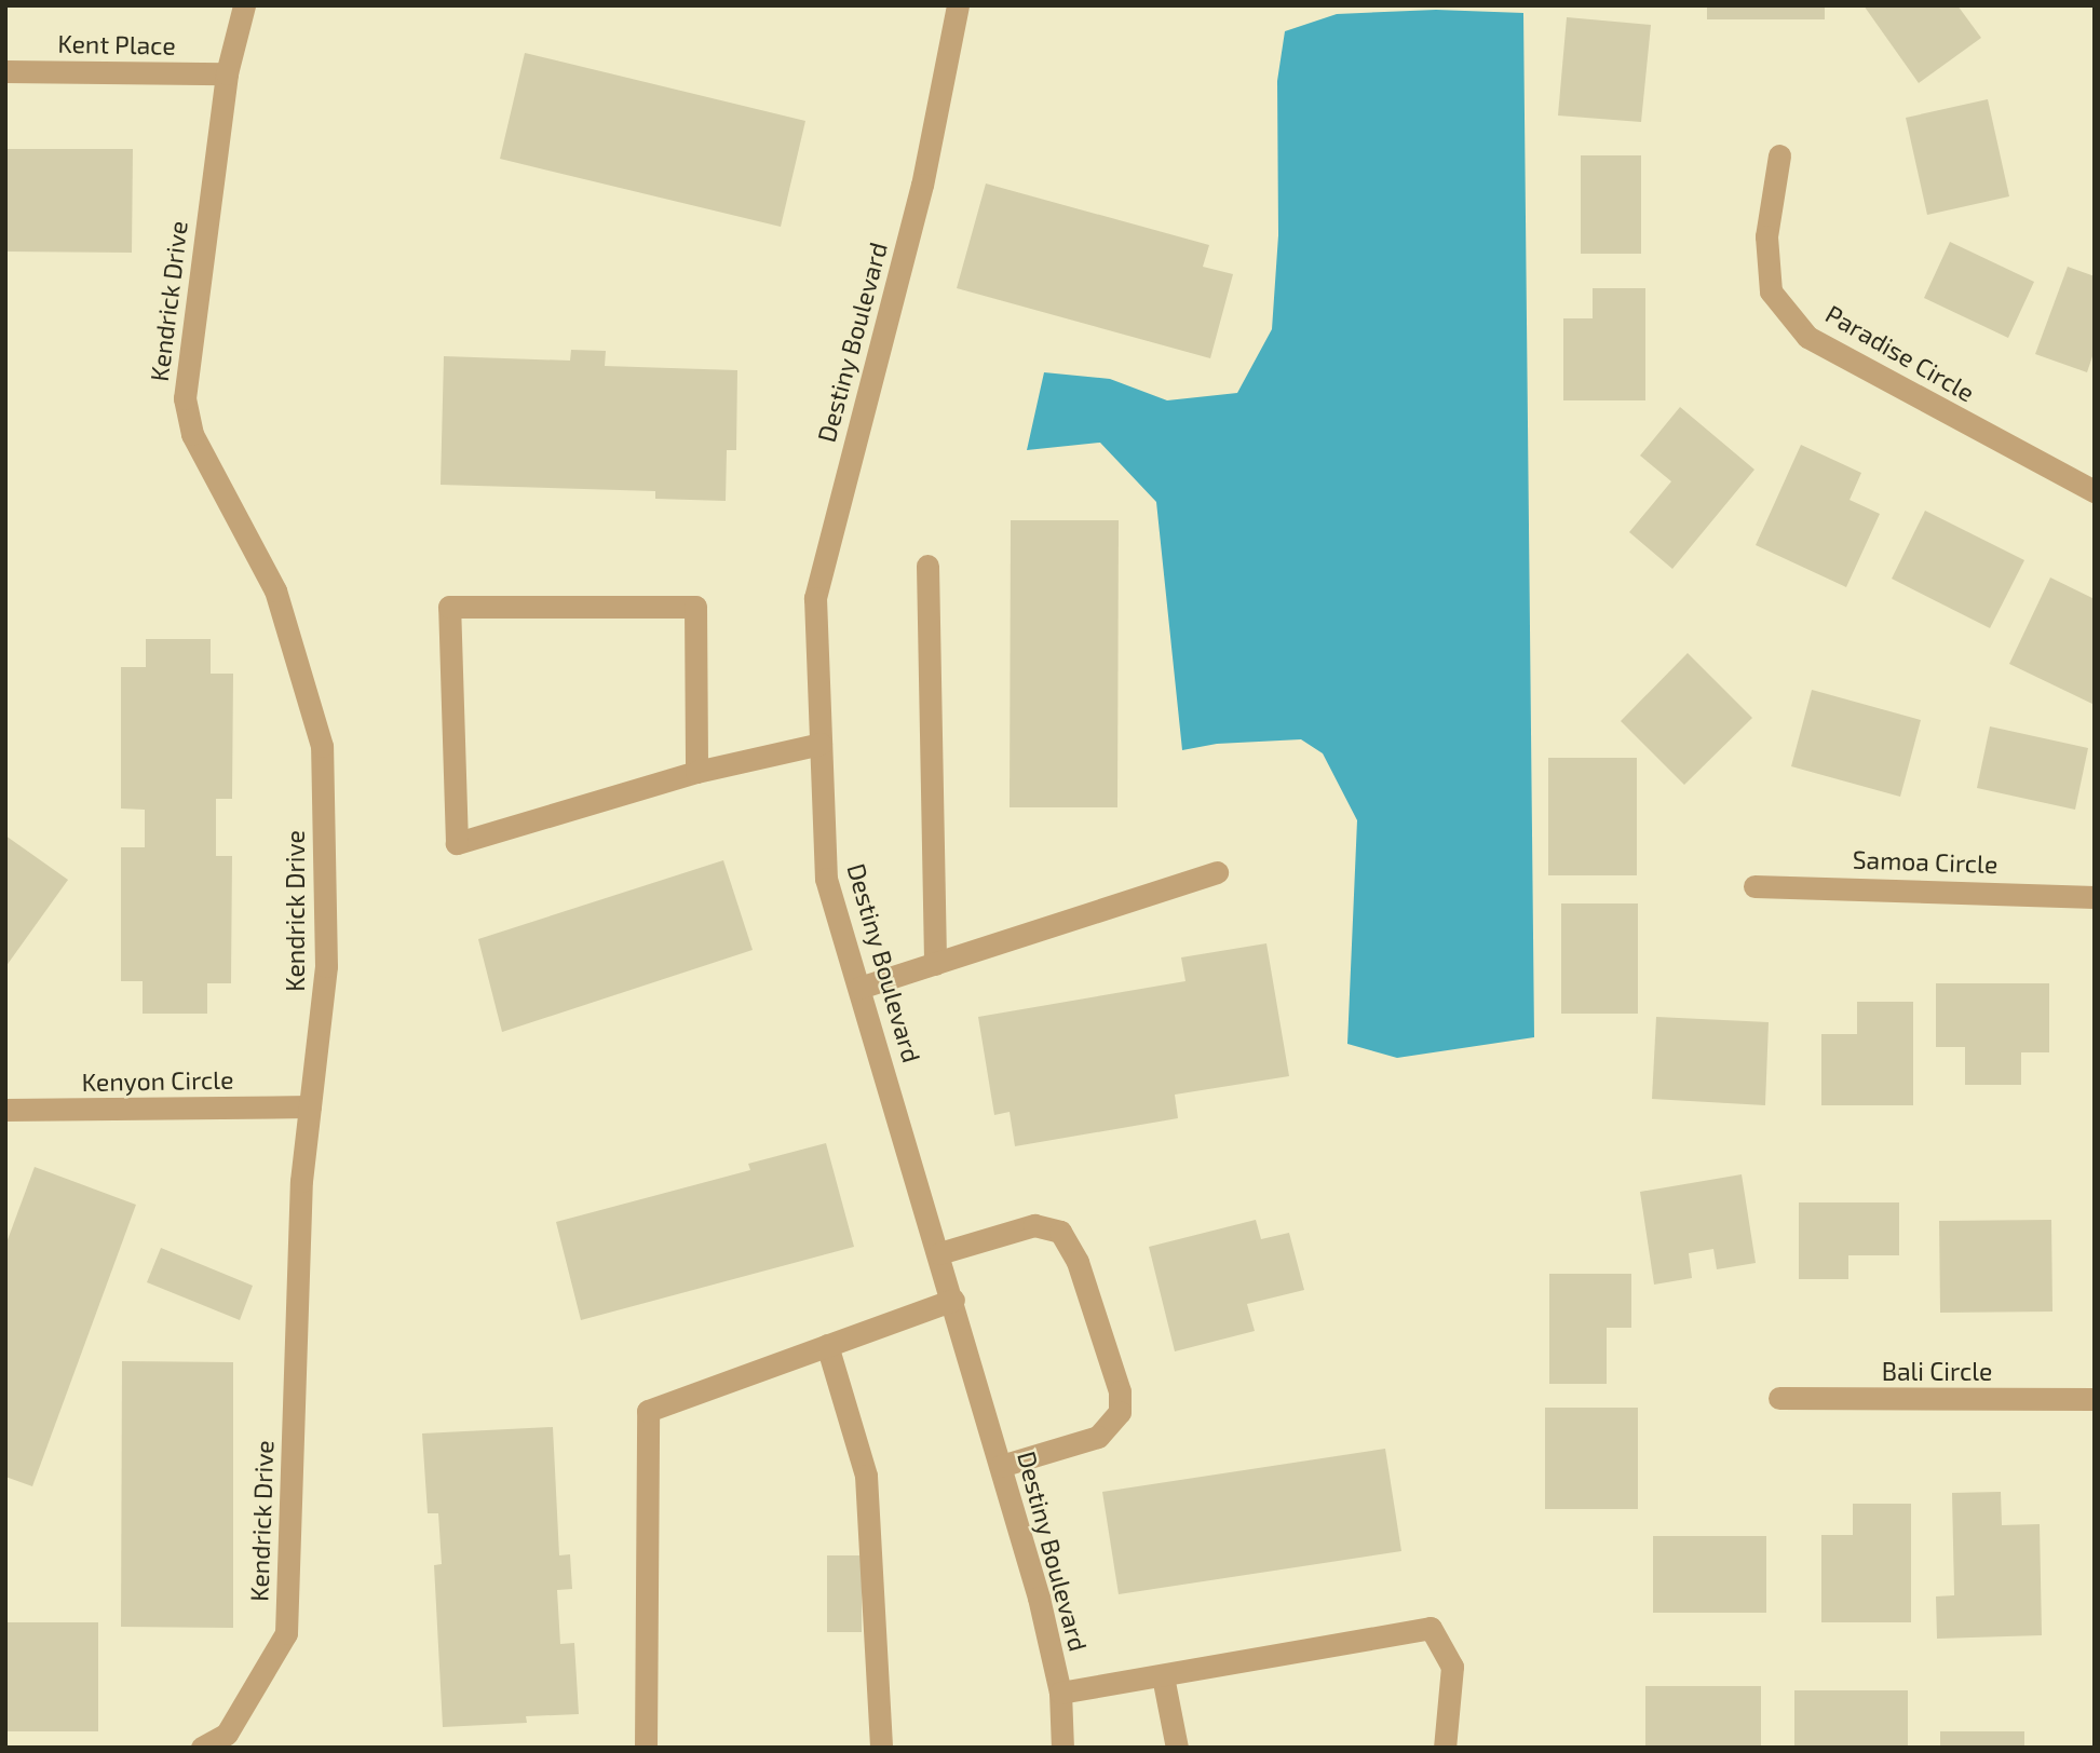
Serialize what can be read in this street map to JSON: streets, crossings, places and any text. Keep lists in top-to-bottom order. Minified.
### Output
{"streets":{"street":["Kent Place","Kendrick Drive","Destiny Boulevard","Paradise Circle","Samoa Circle","Kenyon Circle","Bali Circle"]},"crossings":[["Kent Place","Kendrick Drive"],["Kendrick Drive","Kenyon Circle"]]}
